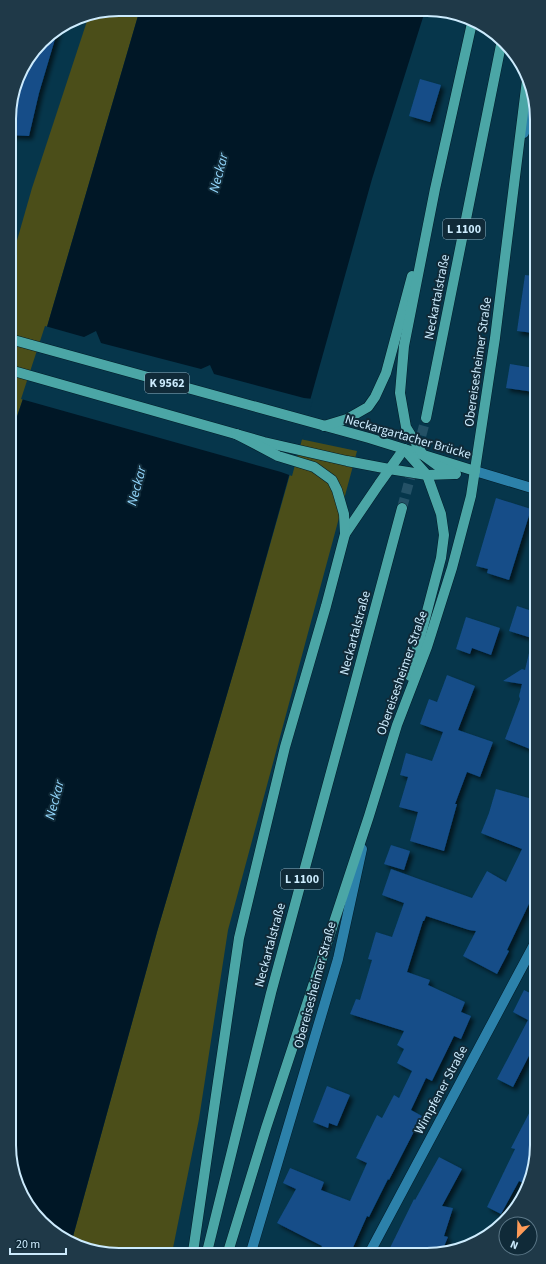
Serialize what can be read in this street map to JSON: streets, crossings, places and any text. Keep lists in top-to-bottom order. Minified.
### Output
{"streets":{"main road":["L 1100","Neckartalstraße","Obereisesheimer Straße","K 9562","Neckargartacher Brücke"],"street":["Wimpfener Straße"]},"crossings":[["Obereisesheimer Straße","K 9562"],["Obereisesheimer Straße","Neckargartacher Brücke"],["K 9562","Neckargartacher Brücke"]],"water":["Neckar"],"scale_bar":"20 m","north":"bottom left"}
